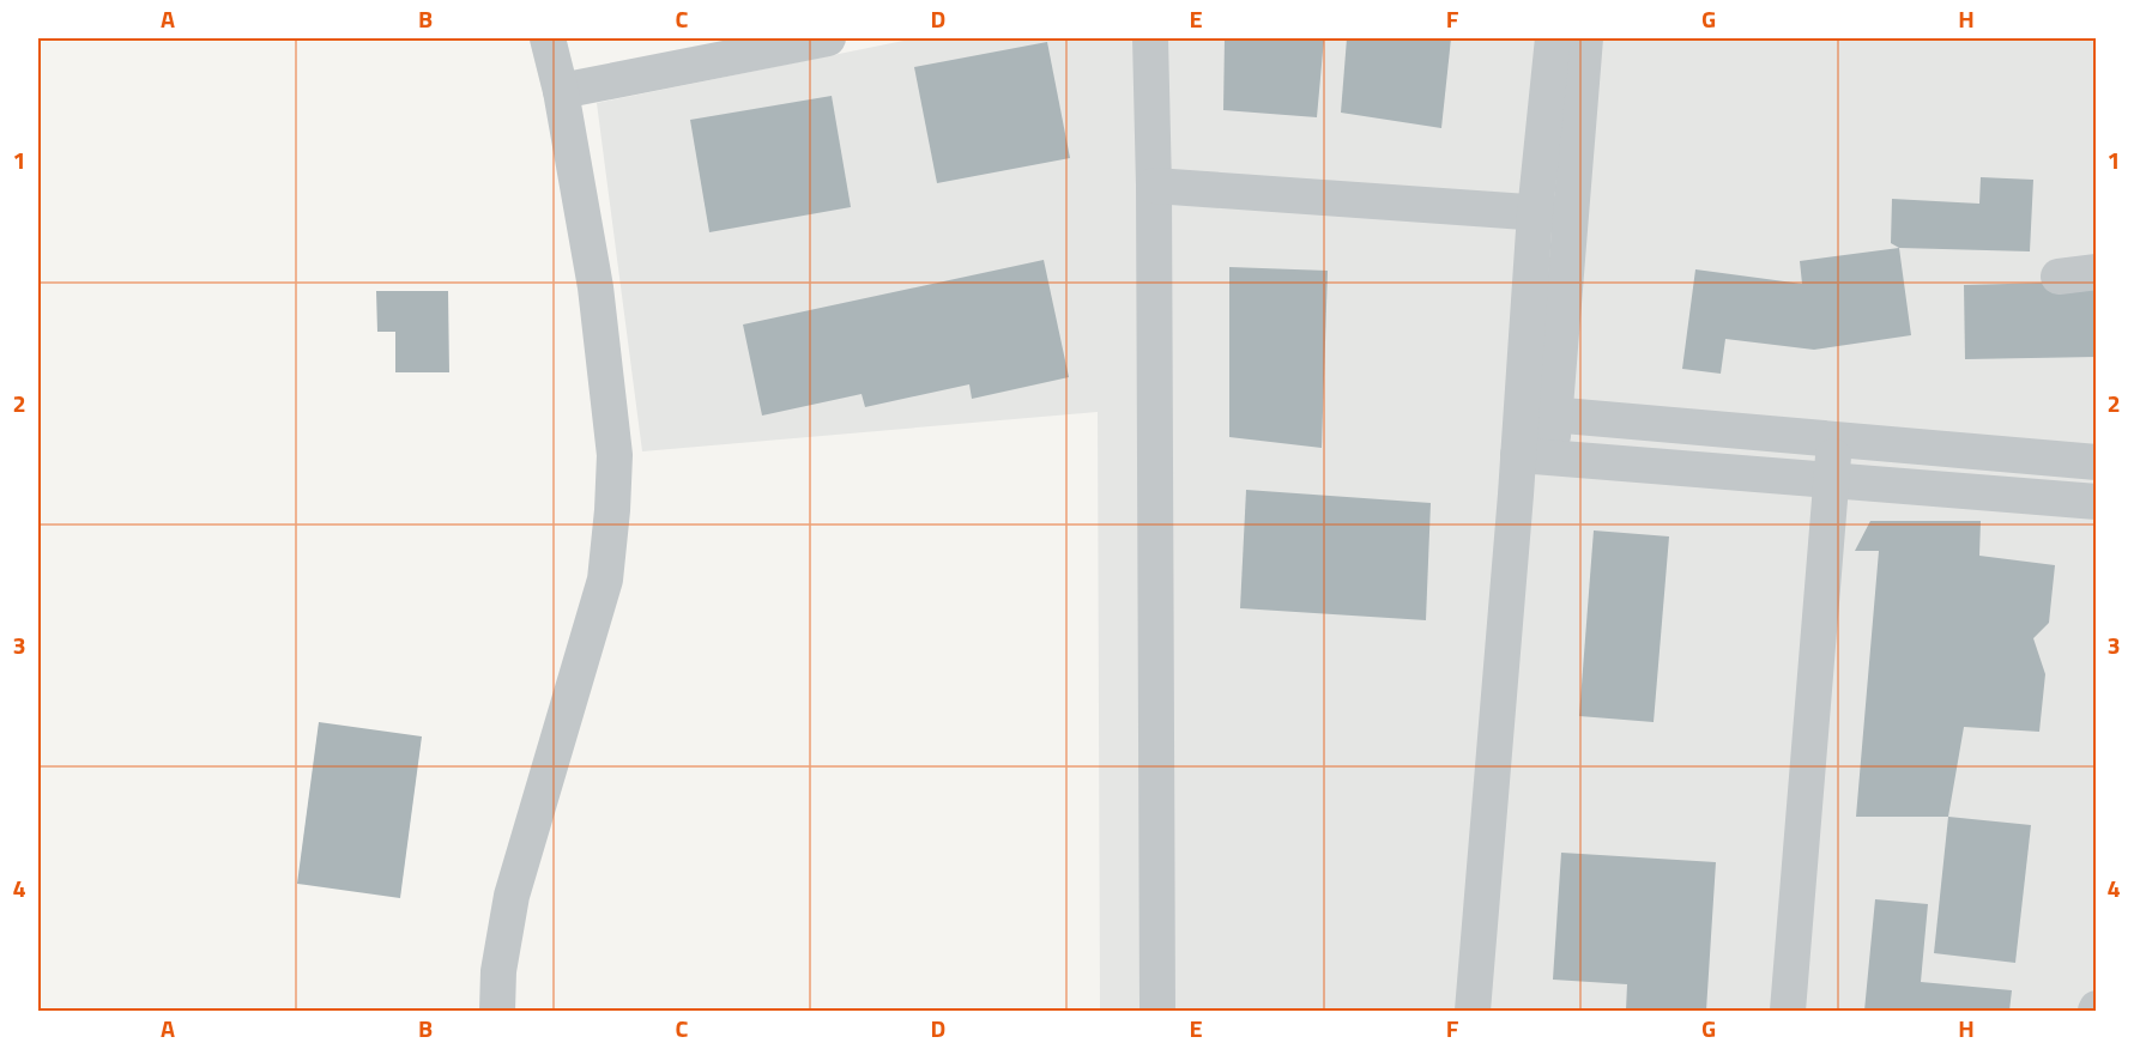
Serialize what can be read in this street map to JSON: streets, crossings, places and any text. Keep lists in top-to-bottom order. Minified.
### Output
{"grid":{"columns":["A","B","C","D","E","F","G","H"],"rows":["1","2","3","4"]}}
